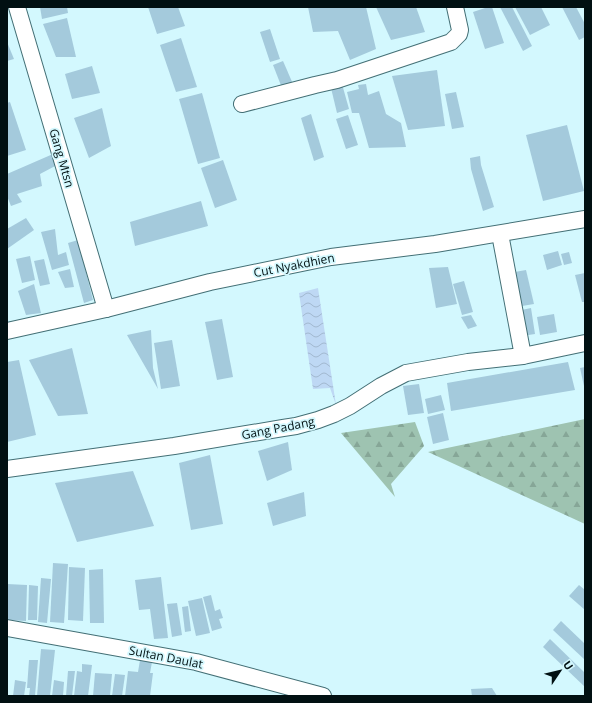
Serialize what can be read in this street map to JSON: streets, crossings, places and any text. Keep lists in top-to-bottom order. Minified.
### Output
{"streets":{"street":["Gang Mtsn","Cut Nyakdhien","Gang Padang","Sultan Daulat"]},"crossings":[["Gang Mtsn","Cut Nyakdhien"]],"north":"top right"}
